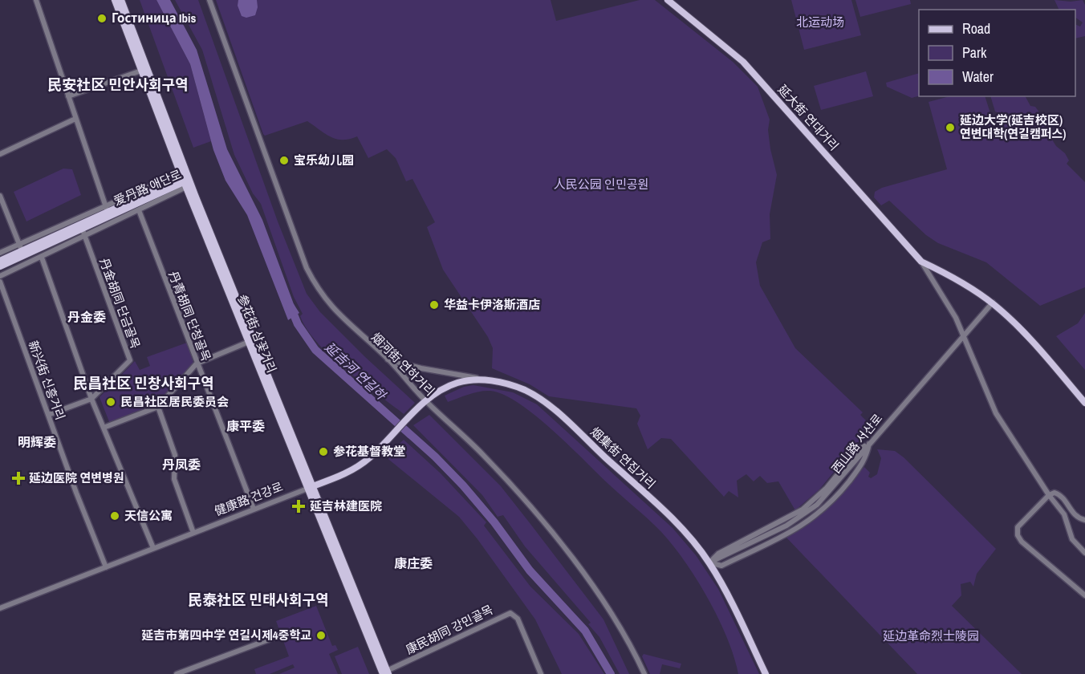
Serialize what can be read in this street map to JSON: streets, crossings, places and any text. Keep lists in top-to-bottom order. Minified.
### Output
{"streets":{"main road":["延大街 연대거리","爱丹路 애단로","参花街 삼꽃거리","烟集街 연집거리","健康路 건강로"],"street":["丹金胡同 단금골목","丹青胡同 단청골목","烟河街 연하거리","新兴街 신흥거리","西山路 서산로","康民胡同 강민골목"]},"crossings":[["延大街 연대거리","西山路 서산로"],["爱丹路 애단로","丹金胡同 단금골목"],["爱丹路 애단로","丹青胡同 단청골목"],["爱丹路 애단로","参花街 삼꽃거리"],["丹青胡同 단청골목","健康路 건강로"],["参花街 삼꽃거리","健康路 건강로"],["参花街 삼꽃거리","康民胡同 강민골목"],["烟河街 연하거리","烟集街 연집거리"],["烟河街 연하거리","健康路 건강로"],["新兴街 신흥거리","健康路 건강로"],["西山路 서산로","烟集街 연집거리"],["烟集街 연집거리","健康路 건강로"]],"districts":["民安社区 민안사회구역","丹金委","民昌社区 민창사회구역","康平委","明辉委","丹凤委","康庄委","民泰社区 민태사회구역"],"water":["延吉河 연길하"],"parks":["北运动场","人民公园 인민공원","延边革命烈士陵园"],"places":{"other":["Гостиница Ibis","延边大学(延吉校区) 연변대학(연길캠퍼스)","宝乐幼儿园","华益卡伊洛斯酒店","民昌社区居民委员会","参花基督教堂","天信公寓","延吉市第四中学 연길시제4중학교"],"health":["延边医院 연변병원","延吉林建医院"]},"legend":["Road","Park","Water"]}
